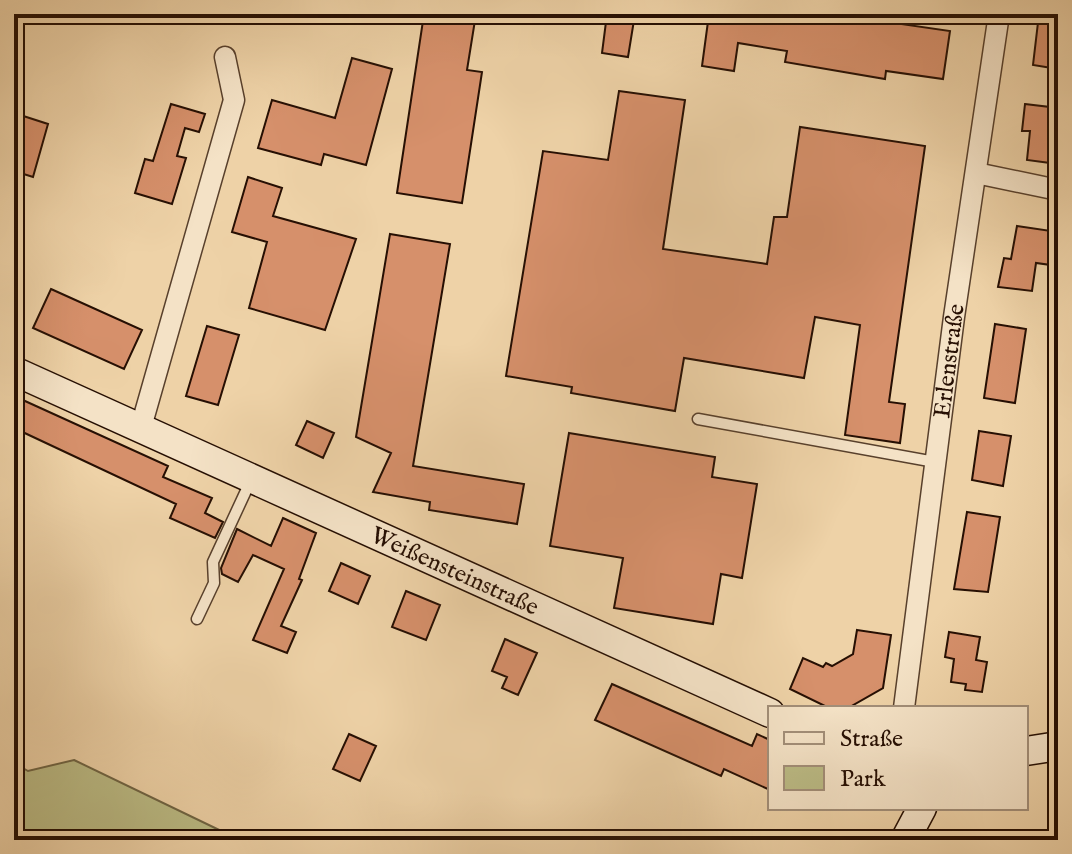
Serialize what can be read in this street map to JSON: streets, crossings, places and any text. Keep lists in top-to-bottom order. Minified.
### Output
{"streets":{"street":["Erlenstraße","Weißensteinstraße"]},"legend":["Straße","Park"]}
